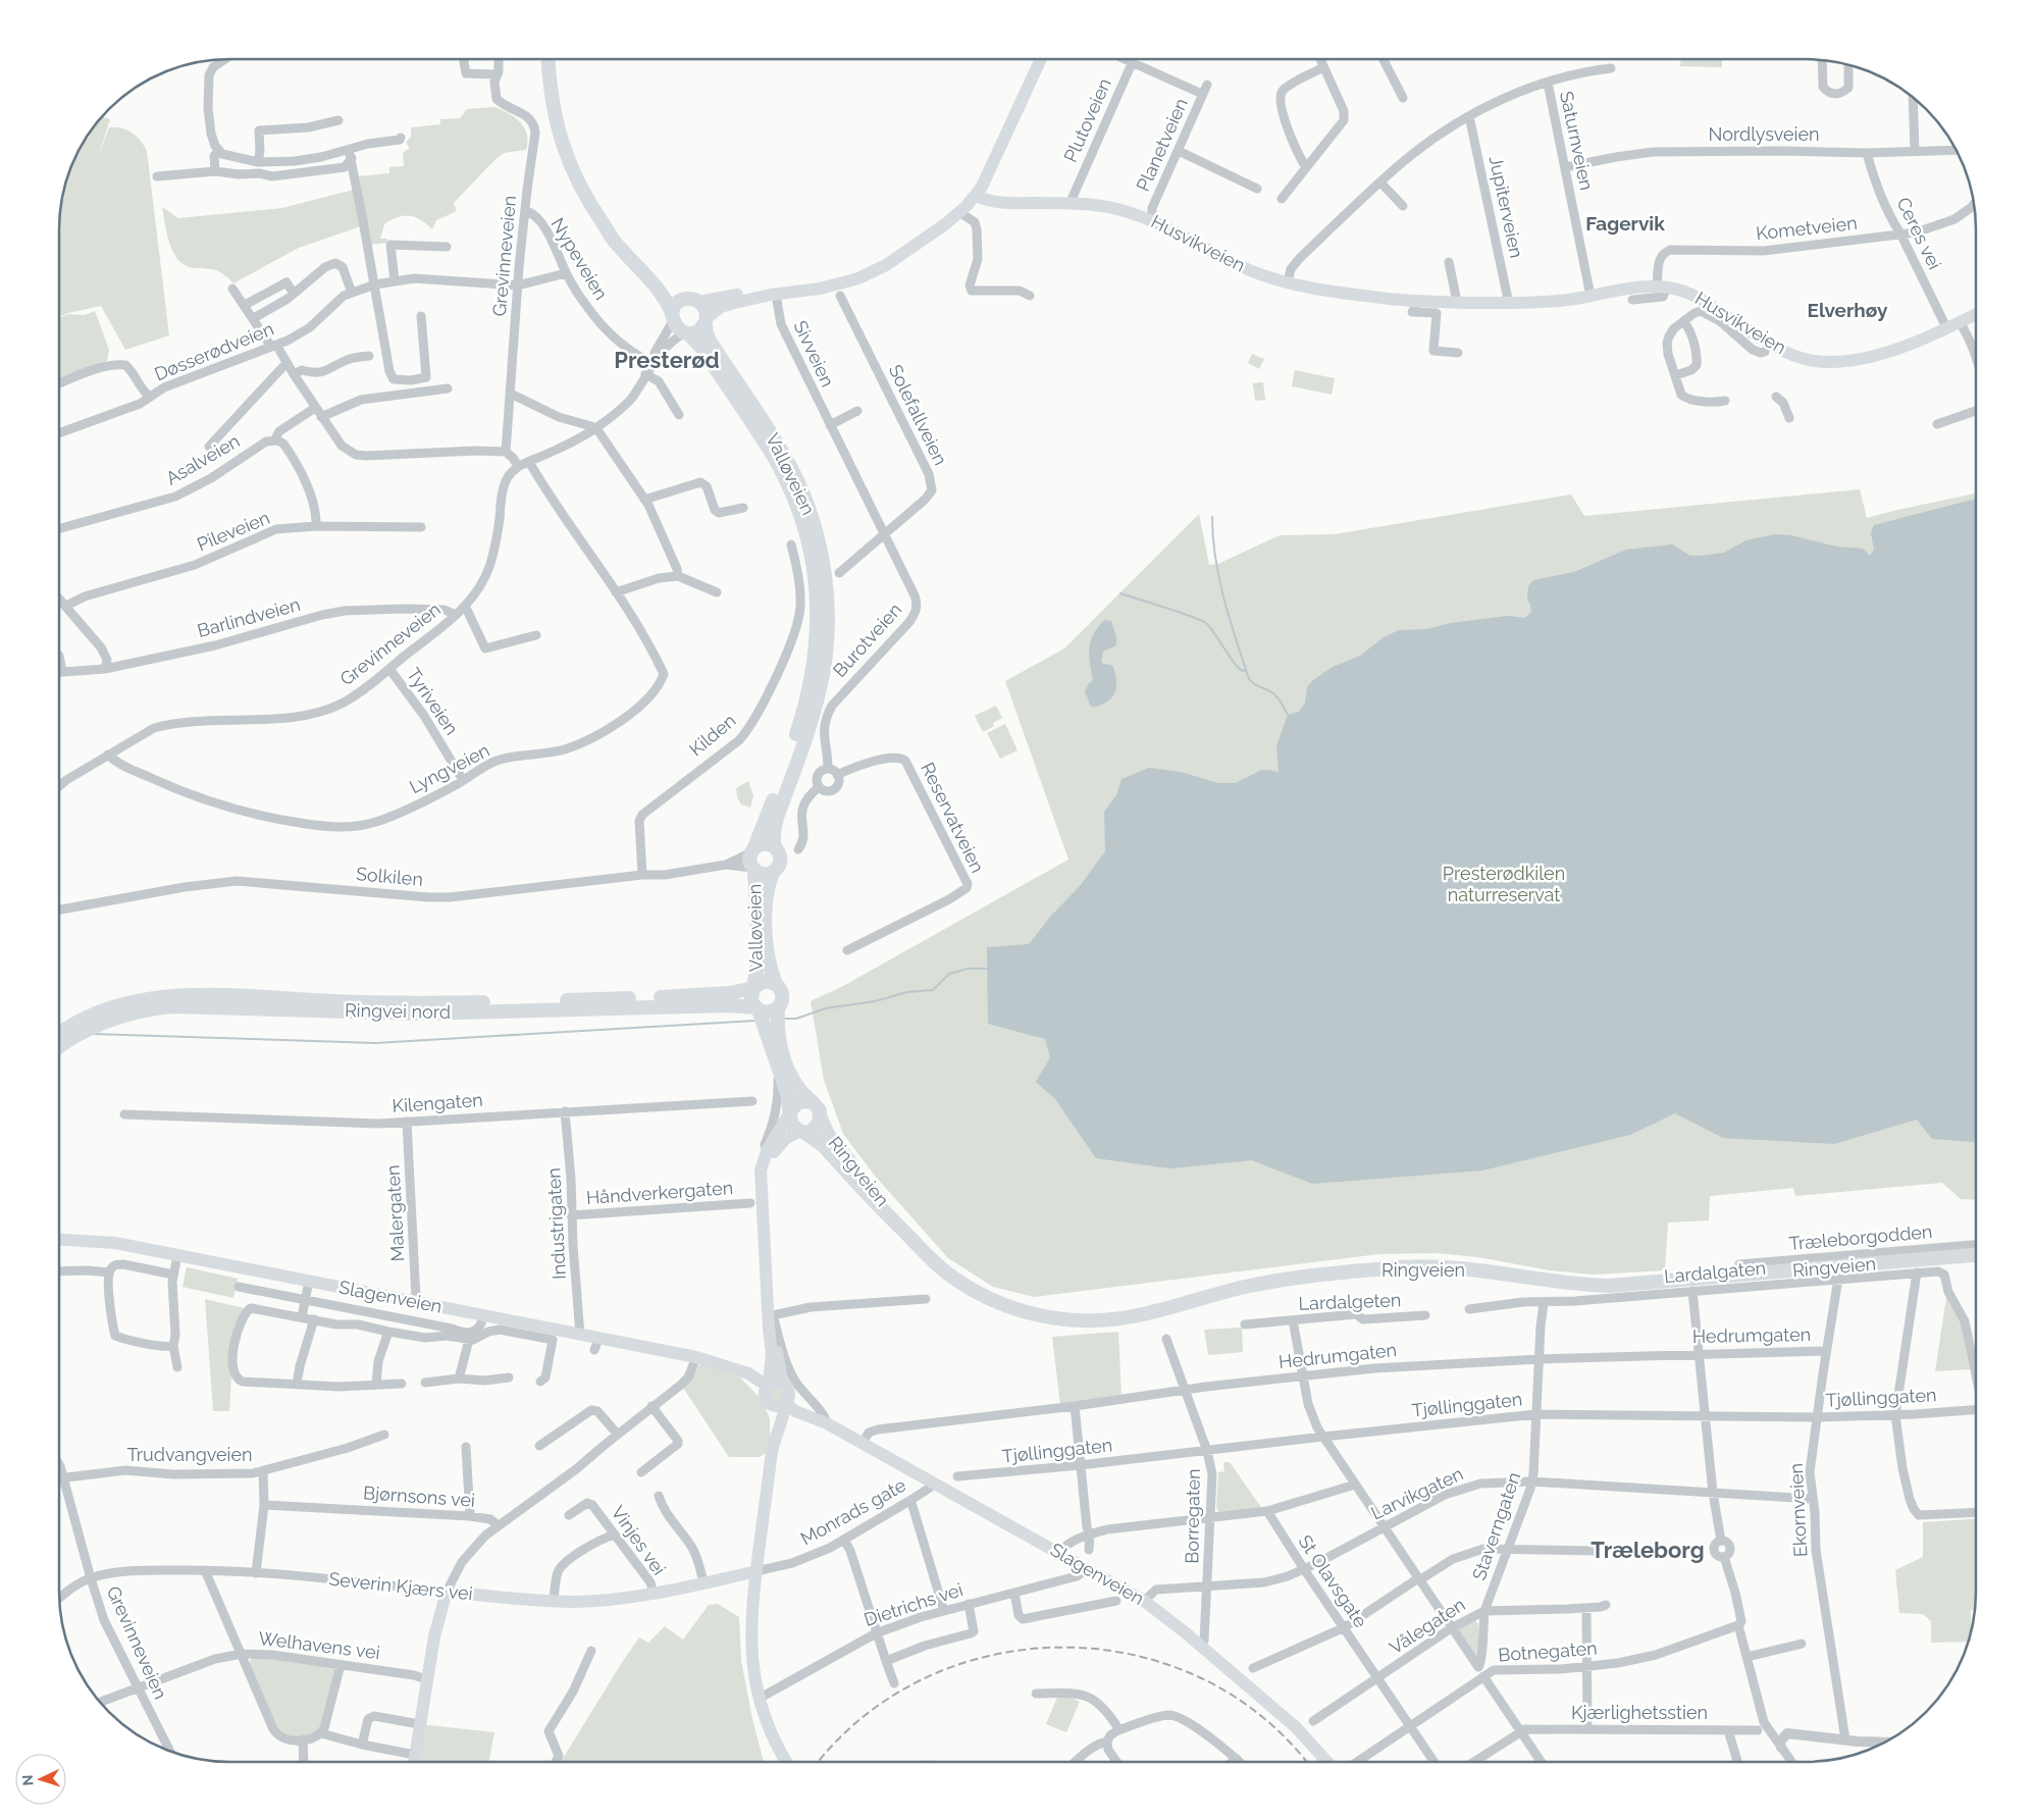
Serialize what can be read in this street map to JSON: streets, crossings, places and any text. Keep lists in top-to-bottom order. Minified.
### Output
{"streets":{"main road":["Husvikveien","Valløveien","Ringvei nord","Ringveien","Slagenveien","Severin Kjærs vei"],"street":["Plutoveien","Nordlysveien","Saturnveien","Planetveien","Jupiterveien","Kometveien","Ceres vei","Grevinneveien","Nypeveien","Døsserødveien","Sivveien","Solefallveien","Asalveien","Pileveien","Barlindveien","Burotveien","Tyriveien","Kilden","Lyngveien","Reservatveien","Solkilen","Kilengaten","Håndverkergaten","Malergaten","Industrigaten","Træleborgodden","Lardalgaten","Lardalgeten","Hedrumgaten","Tjøllinggaten","Trudvangveien","Larvikgaten","Bjørnsons vei","Ekornveien","Monrads gate","Borregaten","Staverngaten","Vinjes vei","St Olavsgate","Dietrichs vei","Vålegaten","Welhavens vei","Botnegaten","Kjærlighetsstien"]},"crossings":[["Plutoveien","Planetveien"],["Plutoveien","Husvikveien"],["Nordlysveien","Saturnveien"],["Nordlysveien","Ceres vei"],["Saturnveien","Husvikveien"],["Planetveien","Husvikveien"],["Jupiterveien","Husvikveien"],["Kometveien","Ceres vei"],["Kometveien","Husvikveien"],["Ceres vei","Husvikveien"],["Grevinneveien","Nypeveien"],["Grevinneveien","Døsserødveien"],["Grevinneveien","Barlindveien"],["Grevinneveien","Tyriveien"],["Grevinneveien","Lyngveien"],["Grevinneveien","Trudvangveien"],["Grevinneveien","Severin Kjærs vei"],["Grevinneveien","Welhavens vei"],["Nypeveien","Døsserødveien"],["Sivveien","Solefallveien"],["Sivveien","Burotveien"],["Solefallveien","Burotveien"],["Valløveien","Solkilen"],["Valløveien","Ringvei nord"],["Valløveien","Ringveien"],["Burotveien","Reservatveien"],["Tyriveien","Lyngveien"],["Kilden","Solkilen"],["Ringvei nord","Ringveien"],["Kilengaten","Malergaten"],["Kilengaten","Industrigaten"],["Håndverkergaten","Industrigaten"],["Malergaten","Slagenveien"],["Industrigaten","Slagenveien"],["Lardalgaten","Ekornveien"],["Lardalgaten","Staverngaten"],["Slagenveien","Hedrumgaten"],["Slagenveien","Larvikgaten"],["Slagenveien","Monrads gate"],["Slagenveien","Dietrichs vei"],["Hedrumgaten","Ekornveien"],["Hedrumgaten","Borregaten"],["Hedrumgaten","Staverngaten"],["Tjøllinggaten","Ekornveien"],["Tjøllinggaten","Borregaten"],["Tjøllinggaten","Staverngaten"],["Larvikgaten","Ekornveien"],["Larvikgaten","Borregaten"],["Larvikgaten","Staverngaten"],["Larvikgaten","St Olavsgate"],["Monrads gate","Severin Kjærs vei"],["Staverngaten","Vålegaten"],["Vinjes vei","Severin Kjærs vei"],["St Olavsgate","Vålegaten"],["St Olavsgate","Botnegaten"]],"districts":["Fagervik","Elverhøy","Presterød","Træleborg"],"parks":["Presterødkilen naturreservat"],"north":"left"}
